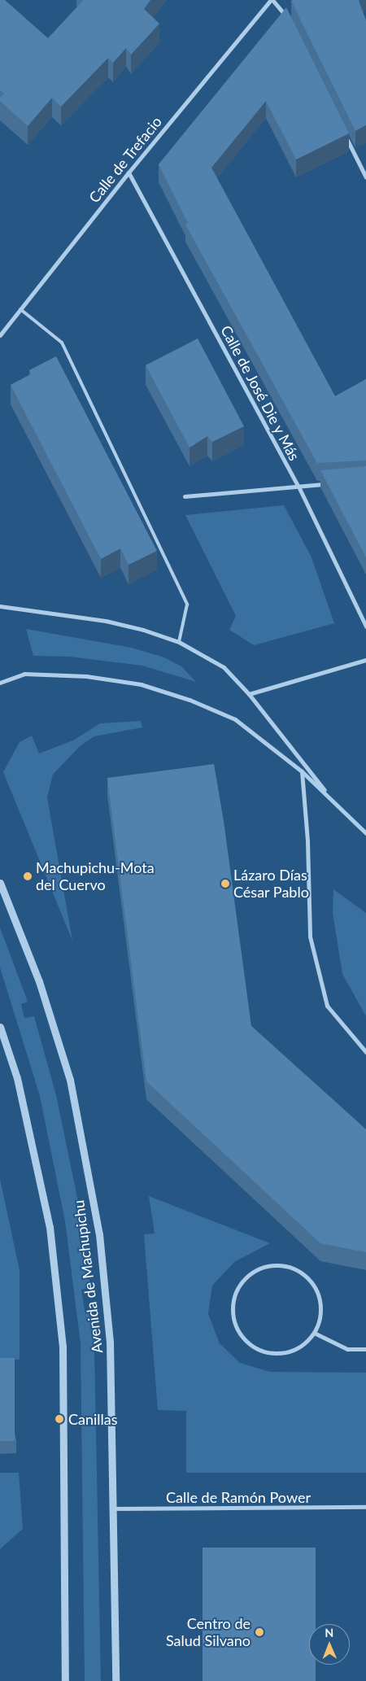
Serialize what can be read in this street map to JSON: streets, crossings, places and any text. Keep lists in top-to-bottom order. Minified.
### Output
{"streets":{"street":["Calle de Trefacio","Calle de José Die y Más","Avenida de Machupichu","Calle de Ramón Power"]},"crossings":[["Calle de Trefacio","Calle de José Die y Más"],["Avenida de Machupichu","Calle de Ramón Power"]],"places":["Machupichu-Mota del Cuervo","Lázaro Días César Pablo","Canillas","Centro de Salud Silvano"],"north":"top"}
